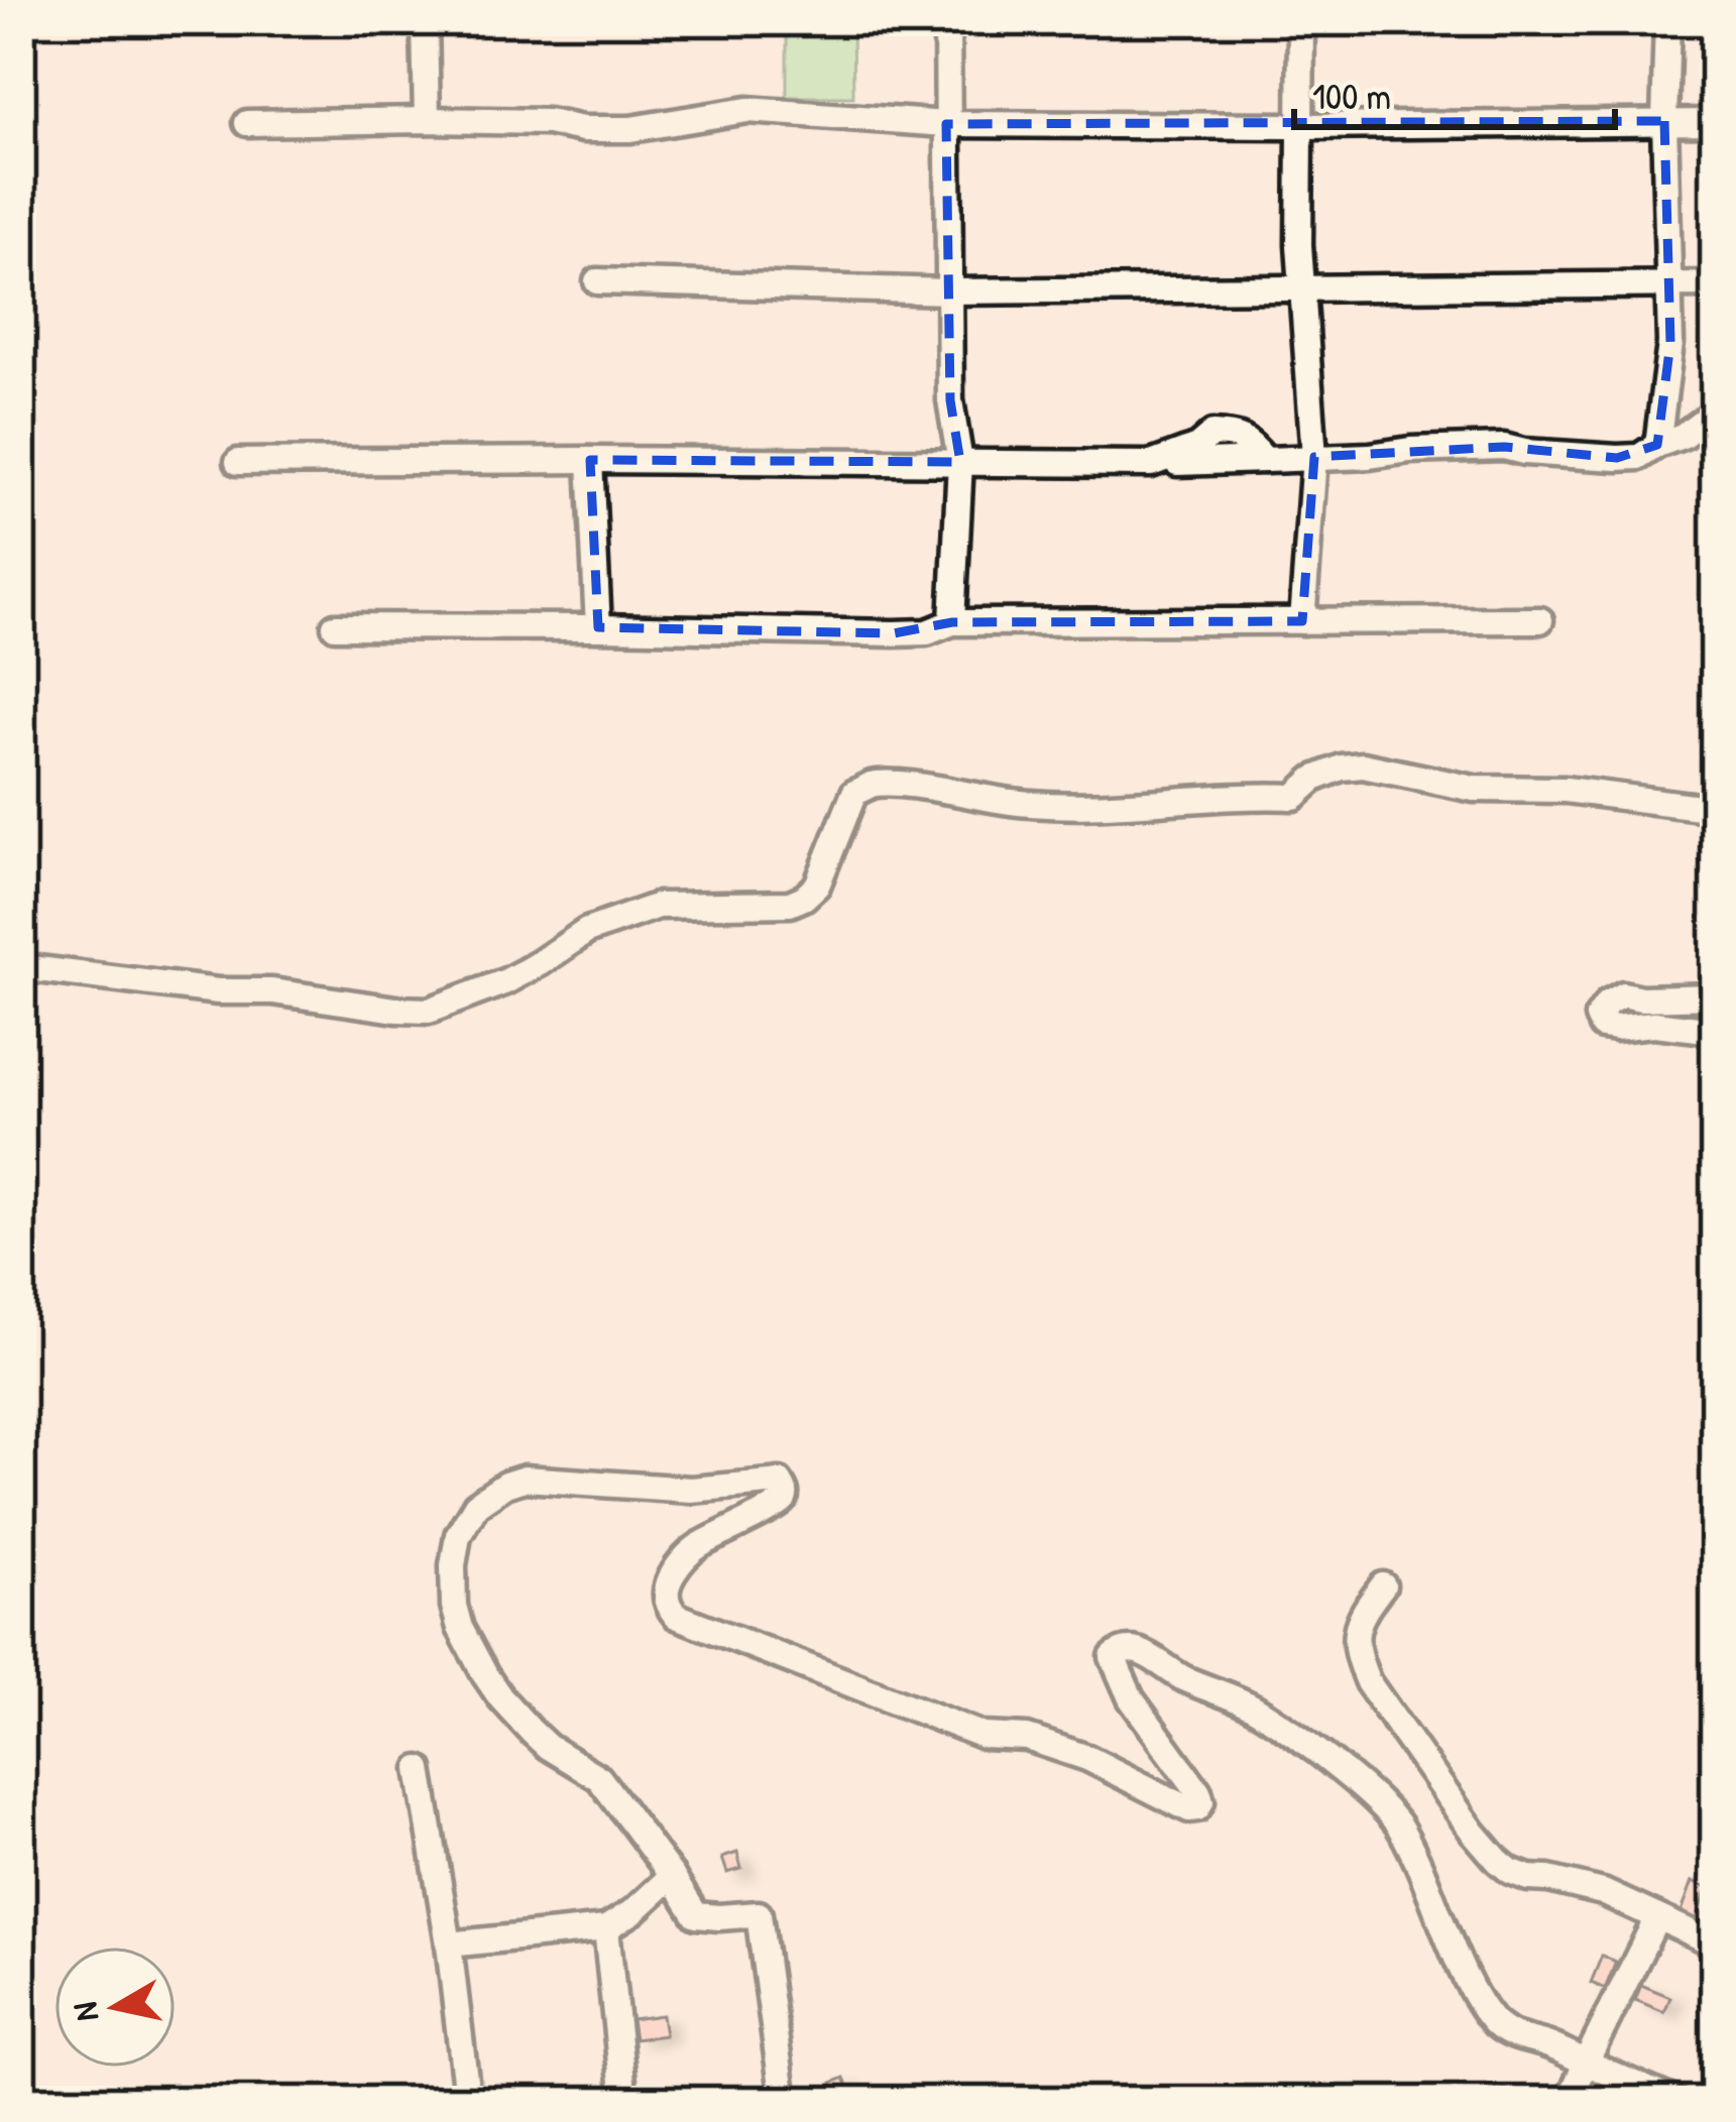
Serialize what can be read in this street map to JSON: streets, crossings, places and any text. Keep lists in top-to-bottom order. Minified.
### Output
{"scale_bar":"100 m","north":"left"}
